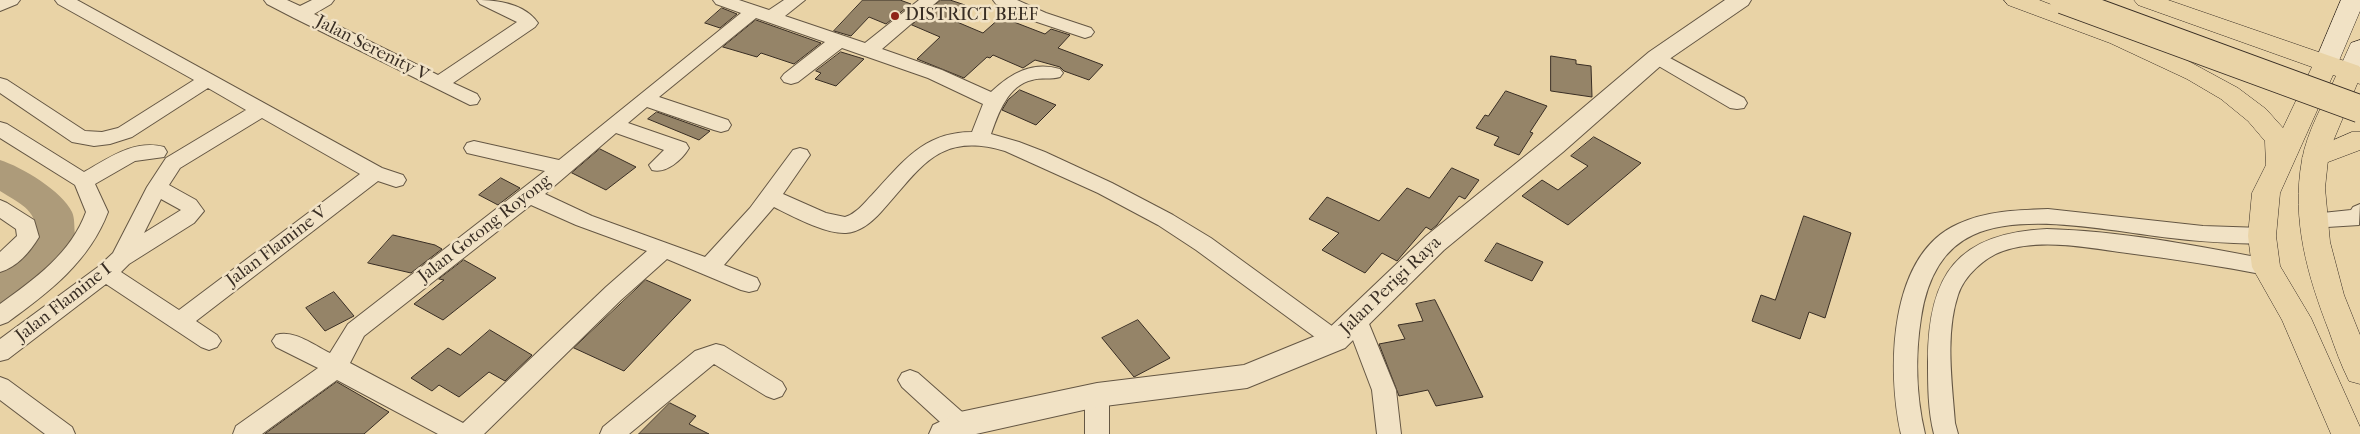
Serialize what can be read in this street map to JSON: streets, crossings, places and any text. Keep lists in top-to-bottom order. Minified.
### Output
{"streets":{"street":["Jalan Serenity V","Jalan Gotong Royong","Jalan Flamine V","Jalan Perigi Raya","Jalan Flamine I"]},"places":["DISTRICT BEEF"]}
